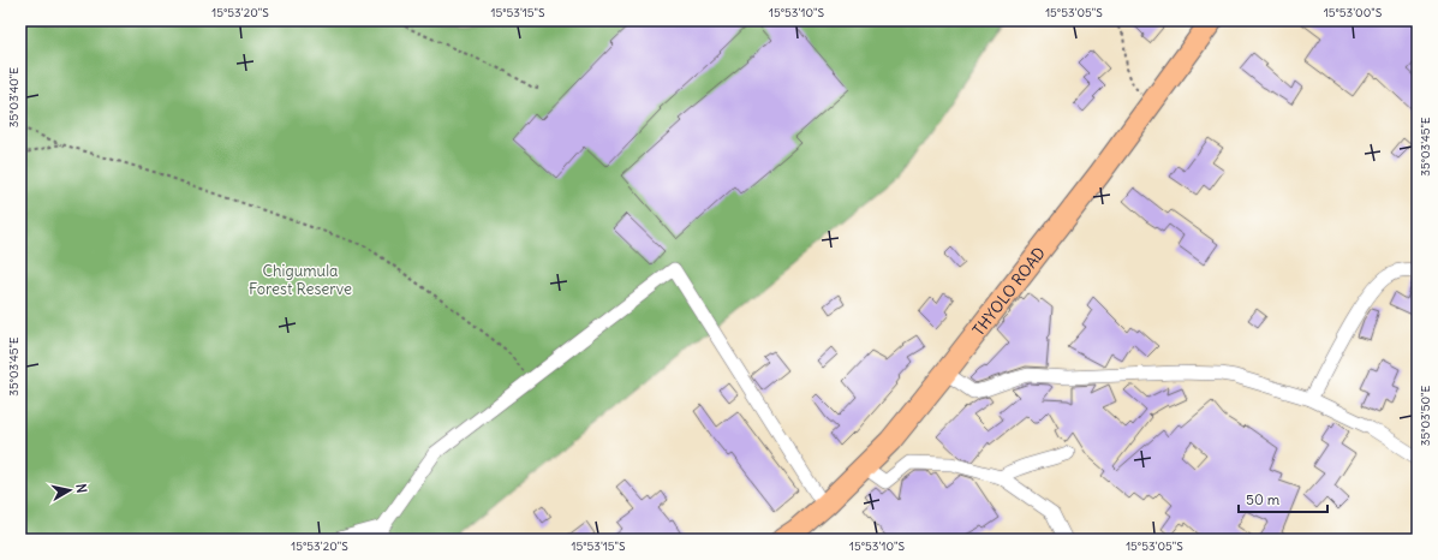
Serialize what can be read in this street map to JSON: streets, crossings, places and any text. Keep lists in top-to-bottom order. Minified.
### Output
{"streets":{"highway":["THYOLO ROAD"]},"parks":["Chigumula Forest Reserve"],"scale_bar":"50 m","north":"right","coordinates":["15°53'20\"S","15°53'15\"S","15°53'10\"S","15°53'05\"S","15°53'00\"S","35°03'40\"E","35°03'45\"E","35°03'50\"E"]}
